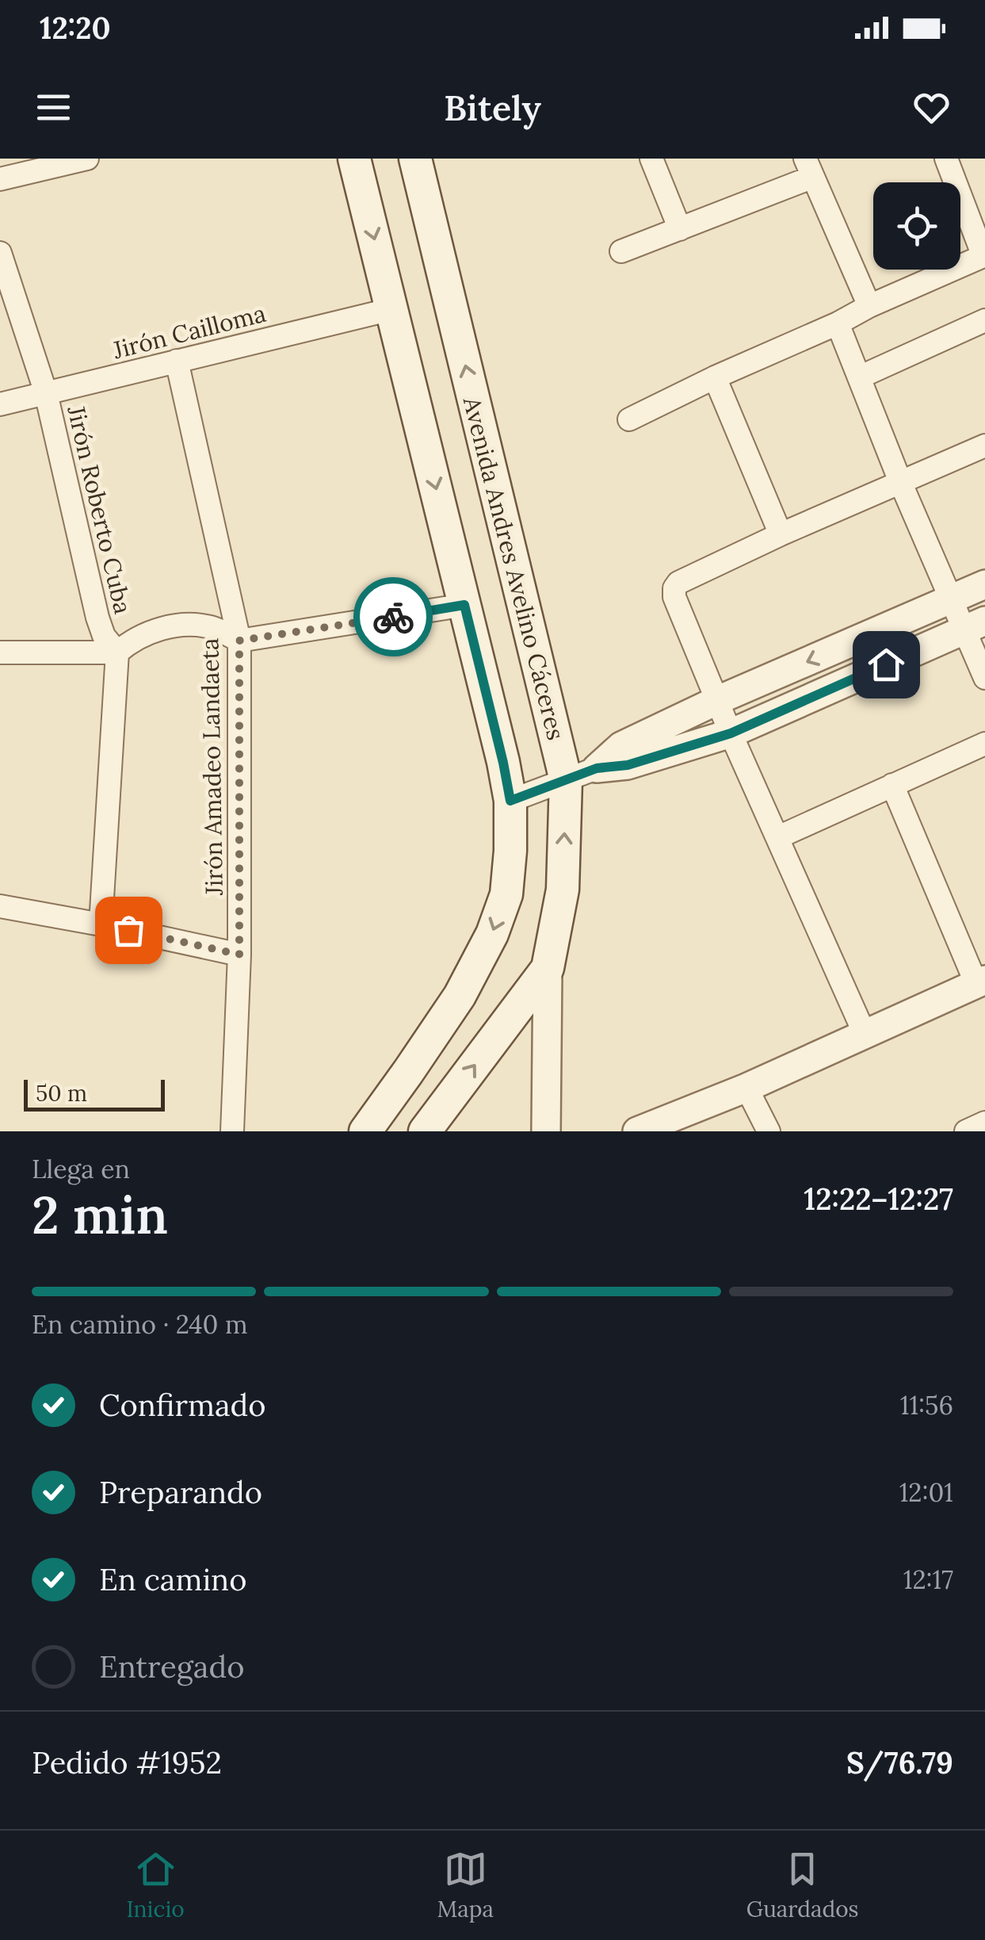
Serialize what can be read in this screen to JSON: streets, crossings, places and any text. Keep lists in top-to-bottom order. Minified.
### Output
{"streets":{"main road":["Avenida Andres Avelino Cáceres"],"street":["Jirón Cailloma","Jirón Roberto Cuba","Jirón Amadeo Landaeta"]},"crossings":[["Jirón Cailloma","Jirón Roberto Cuba"],["Jirón Cailloma","Jirón Amadeo Landaeta"]],"scale_bar":"50 m","page":{"status":"12:20","header":"Bitely","scale":"50 m","heading":["2 min","Llega en","12:22–12:27"],"panel":["Pedido #1952","S/76.79"],"bar":"En camino · 240 m","list":[["Confirmado","11:56"],["Preparando","12:01"],["En camino","12:17"],"Entregado"],"tabs":["Inicio","Mapa","Guardados"]}}
